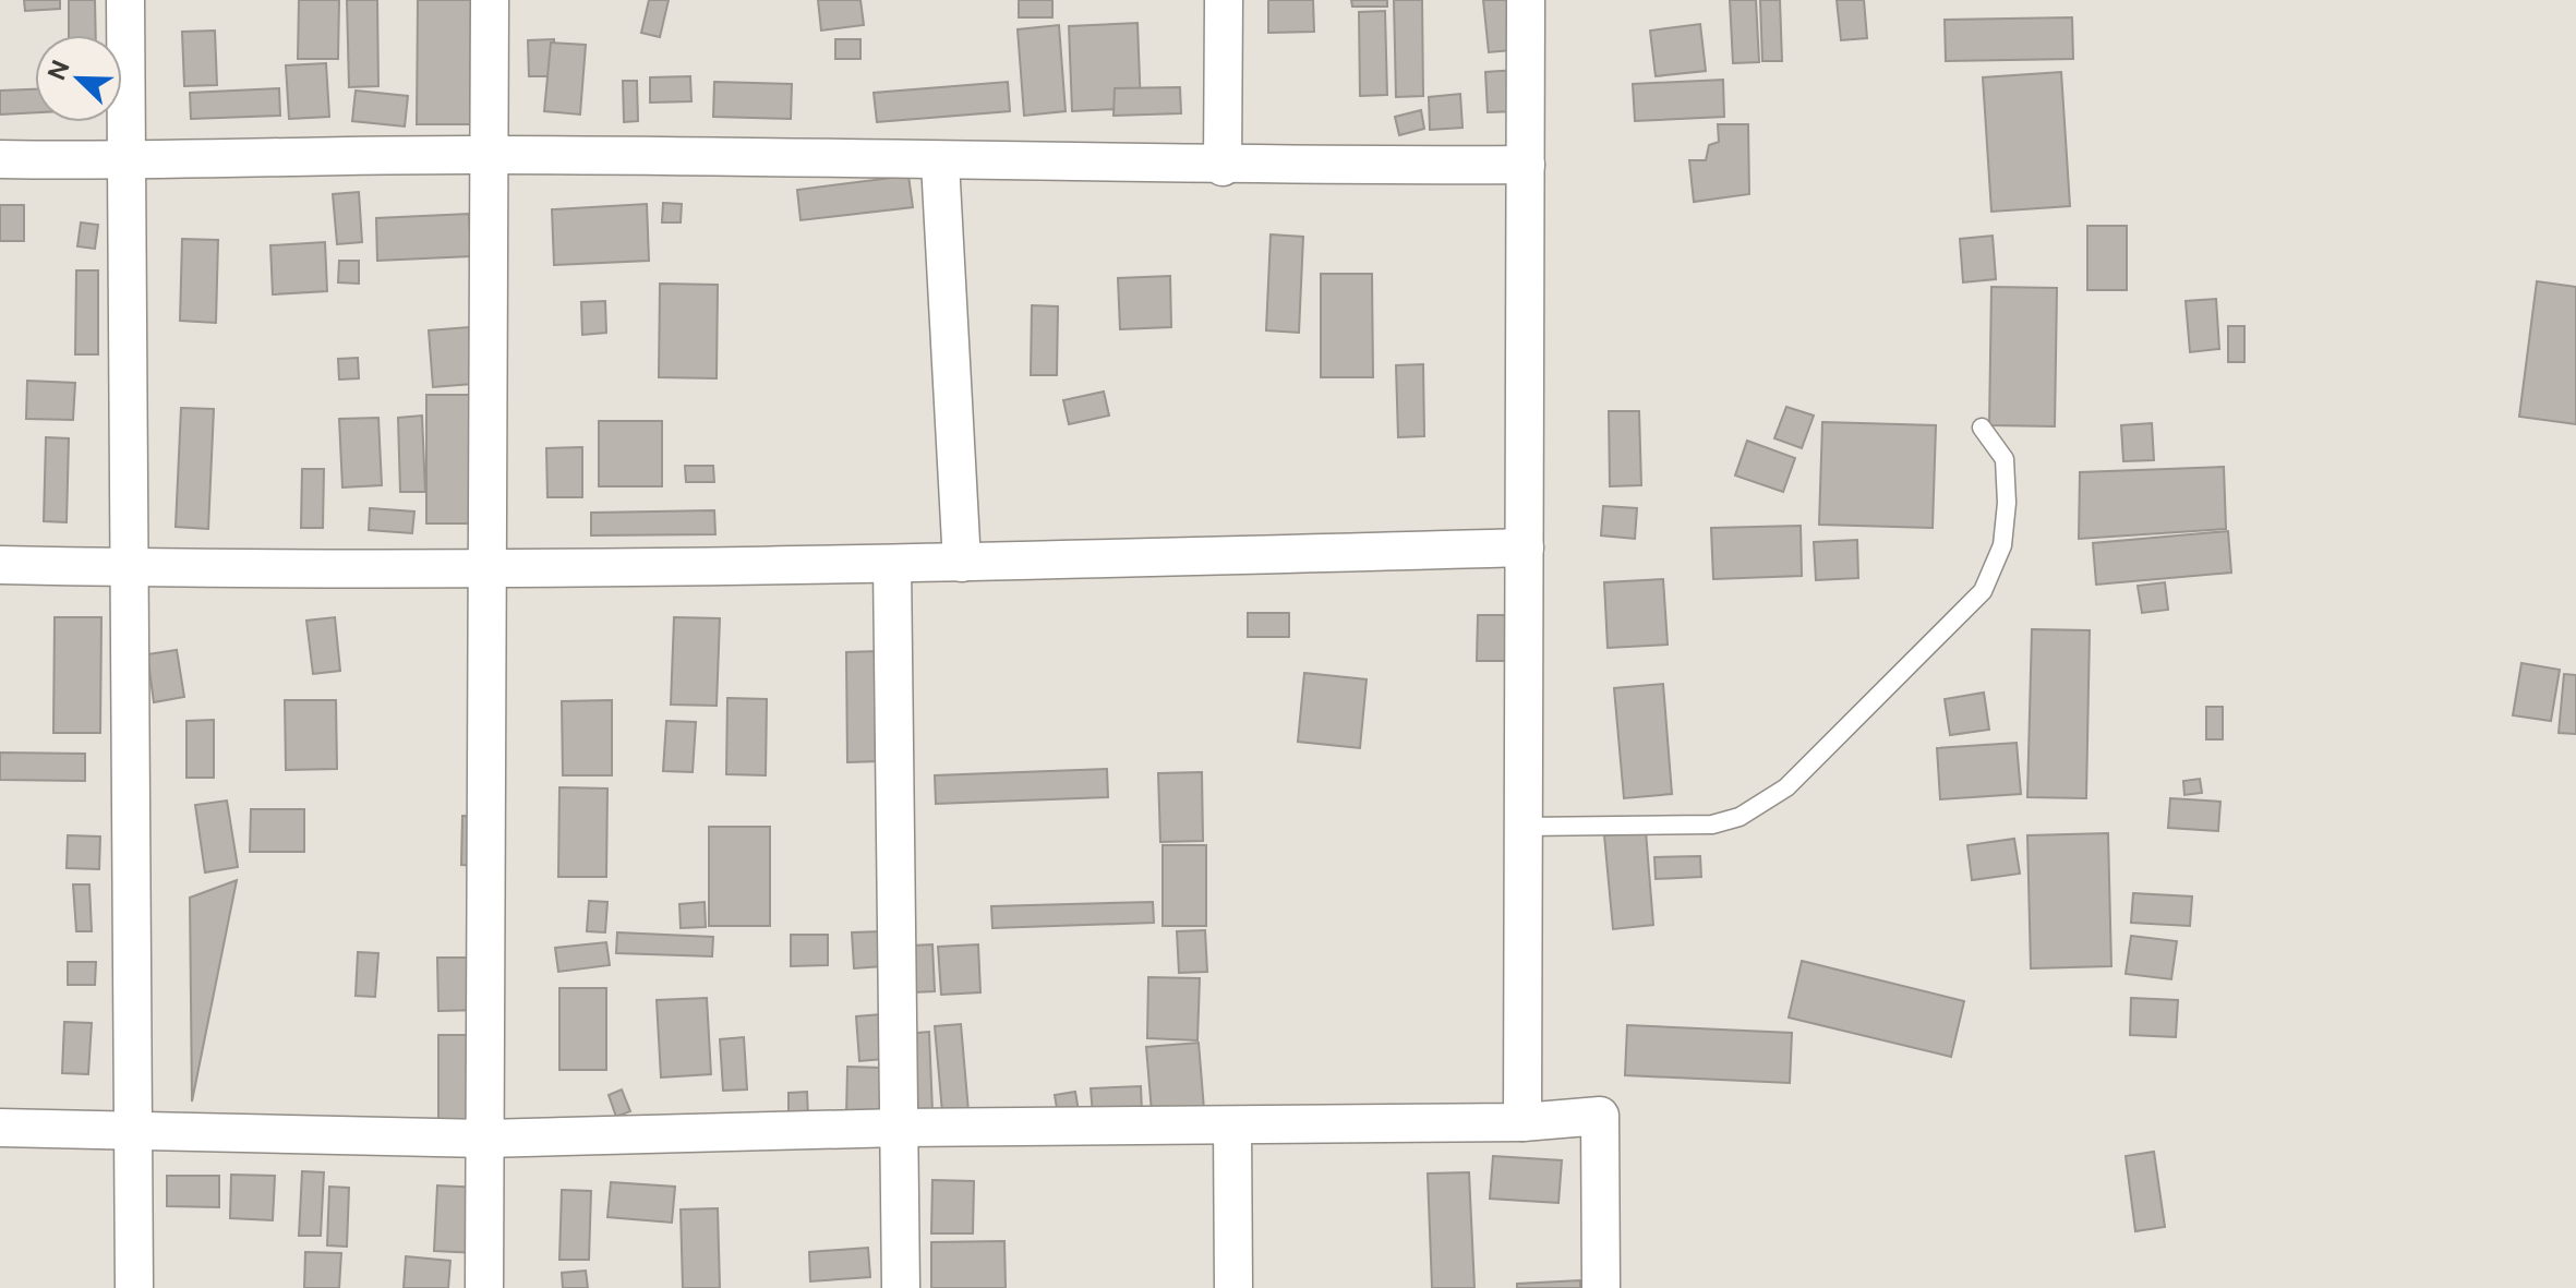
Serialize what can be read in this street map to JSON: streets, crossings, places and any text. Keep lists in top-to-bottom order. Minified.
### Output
{"north":"top left"}
